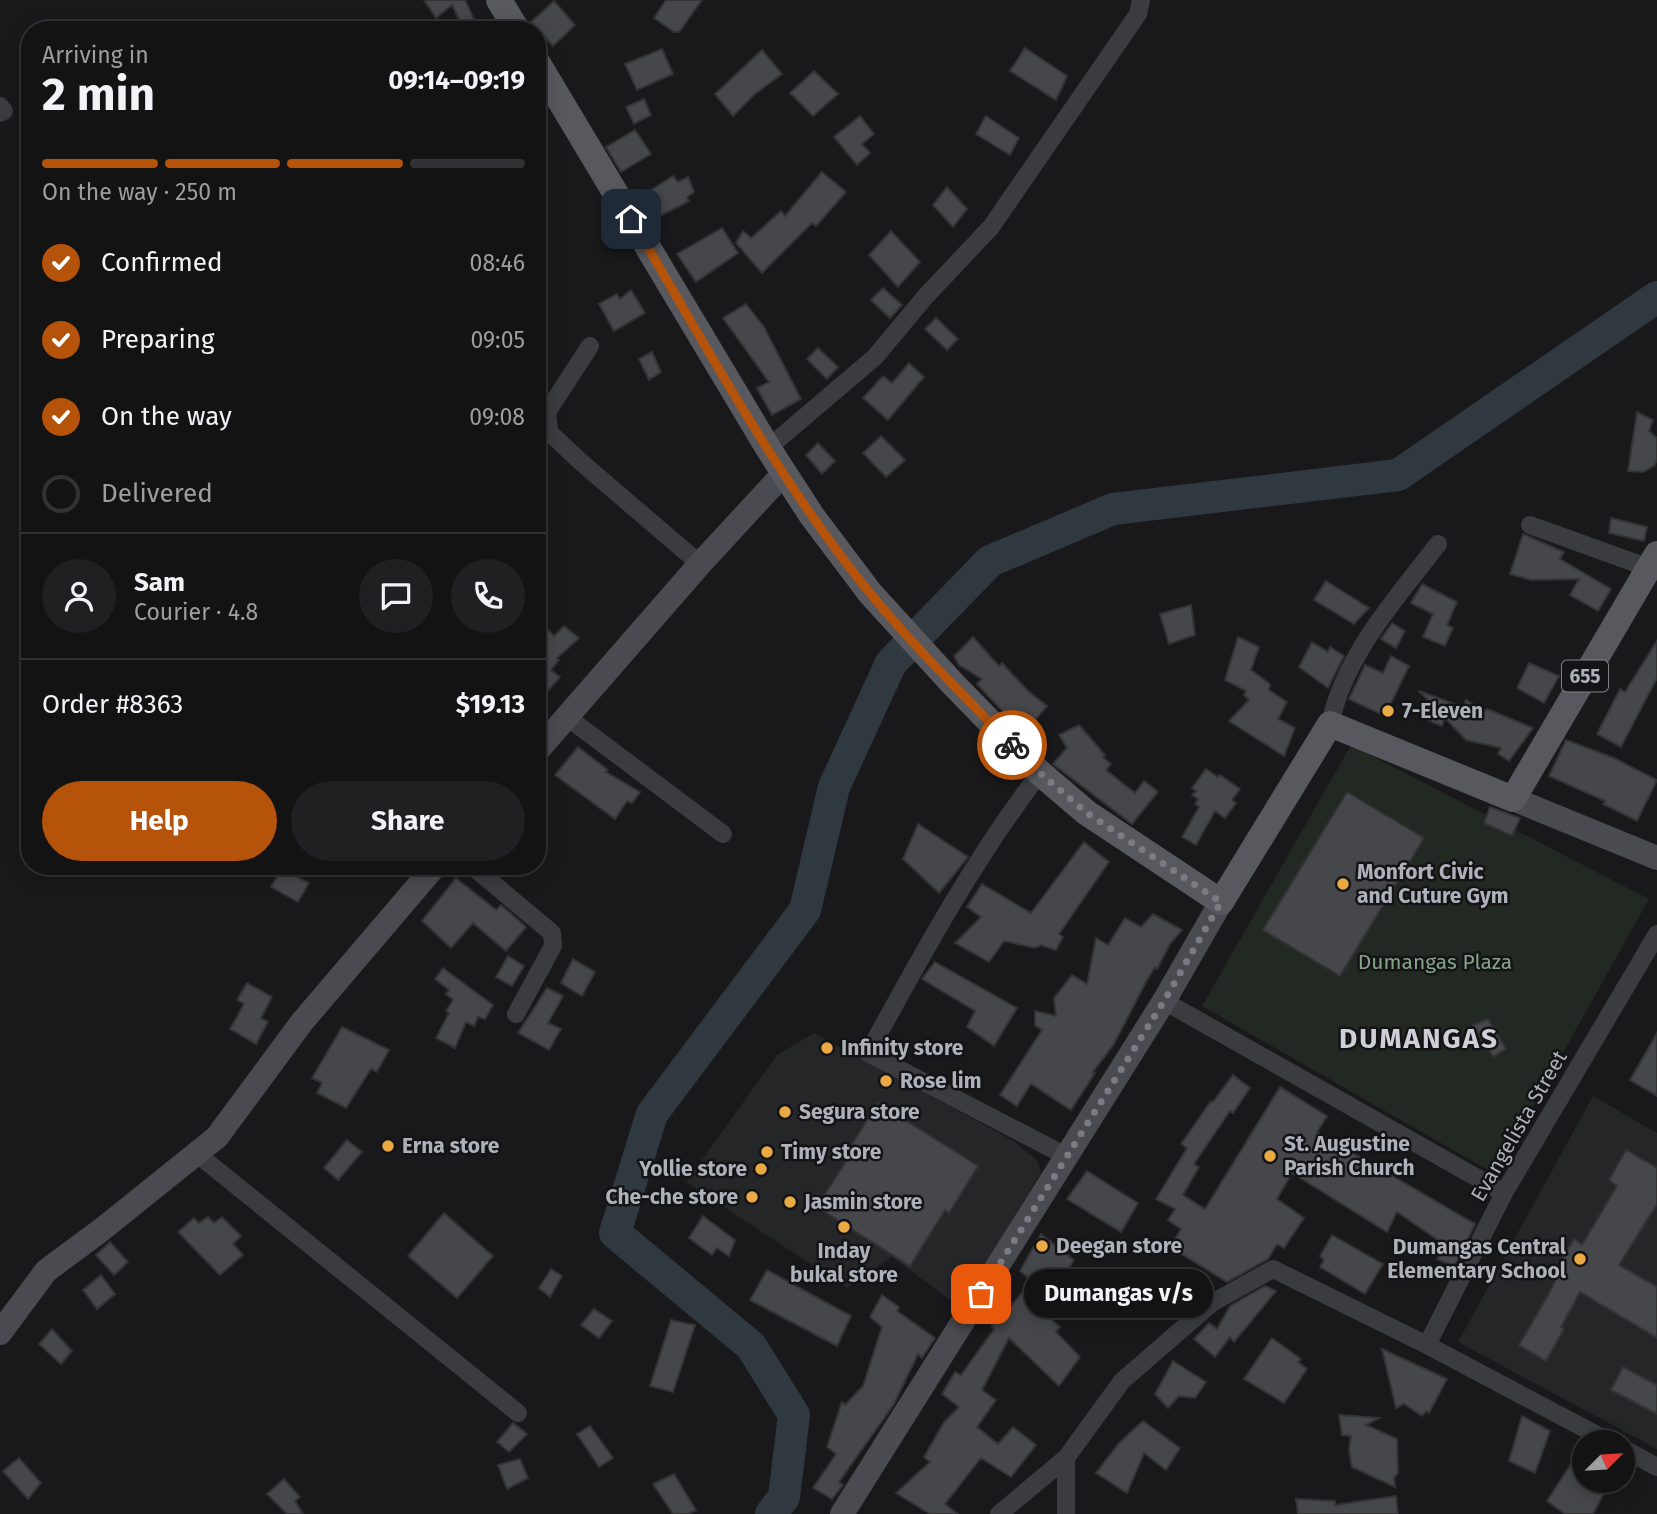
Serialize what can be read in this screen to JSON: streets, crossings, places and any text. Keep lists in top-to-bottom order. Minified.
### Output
{"streets":{"main road":["655"],"street":["Evangelista Street"]},"districts":["DUMANGAS"],"parks":["Dumangas Plaza"],"places":["7-Eleven","Monfort Civic and Cuture Gym","Infinity store","Rose lim","Segura store","Erna store","Timy store","St. Augustine Parish Church","Yollie store","Che-che store","Jasmin store","Inday bukal store","Deegan store","Dumangas Central Elementary School","Dumangas v/s"],"north":"top right","page":{"heading":["2 min","Arriving in","09:14–09:19"],"panel":["Sam","Courier · 4.8","Order #8363","$19.13"],"bar":"On the way · 250 m","list":[["Confirmed","08:46"],["Preparing","09:05"],["On the way","09:08"],"Delivered"],"buttons":["Help","Share"],"bubble":"Dumangas v/s"}}
